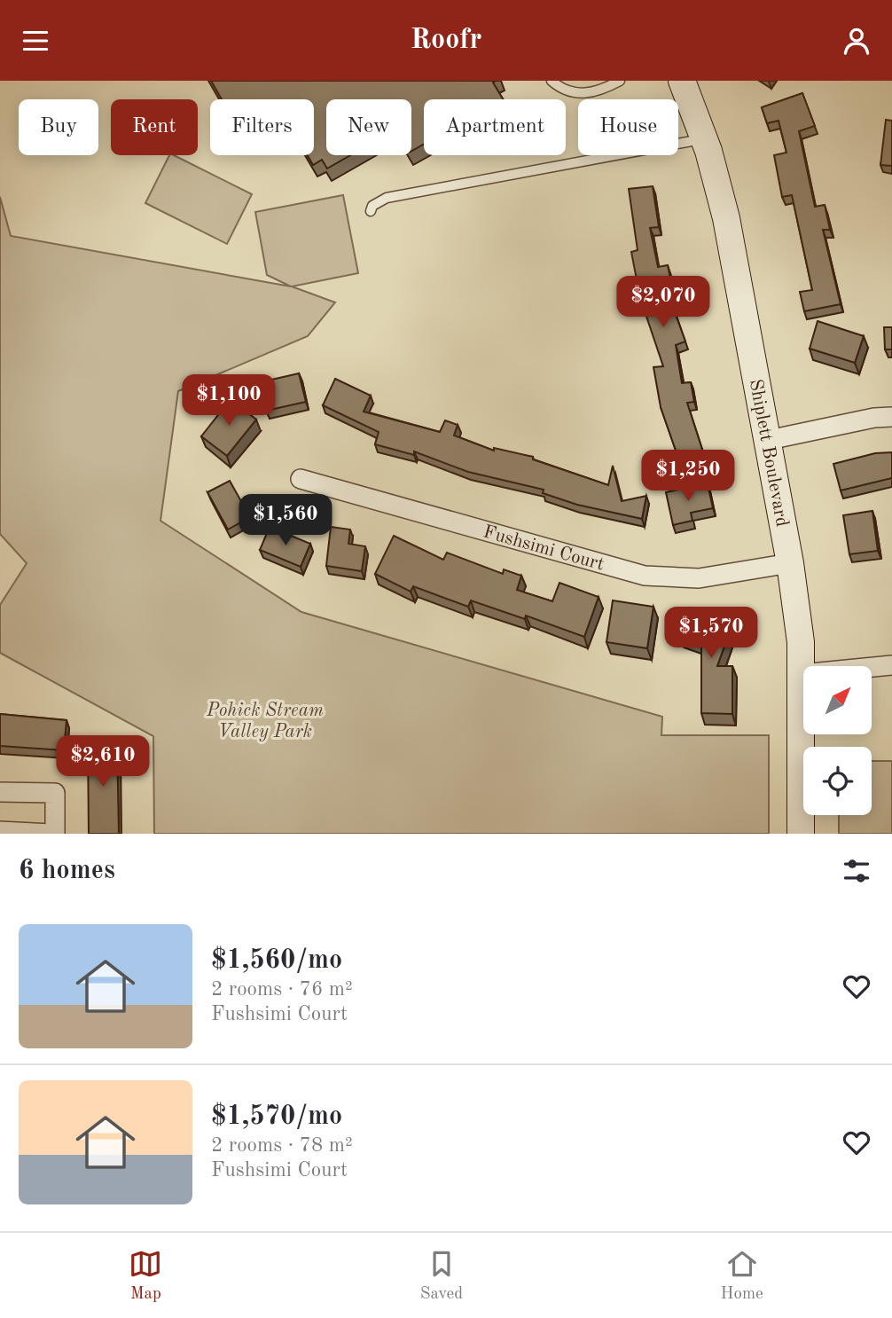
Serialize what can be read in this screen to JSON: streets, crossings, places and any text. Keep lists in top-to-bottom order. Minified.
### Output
{"streets":{"street":["Shiplett Boulevard","Fushsimi Court"]},"crossings":[["Shiplett Boulevard","Fushsimi Court"]],"parks":["Pohick Stream Valley Park"],"north":"top right","page":{"header":"Roofr","chip":["Buy","Rent","Filters","New","Apartment","House"],"price":["$2,070","$1,100","$1,250","$1,560","$1,570","$2,610"],"heading":"6 homes","list":[{"name":"$1,560/mo","note":"2 rooms · 76 m² · Fushsimi Court"},{"name":"$1,570/mo","note":"2 rooms · 78 m² · Fushsimi Court"}],"tabs":["Map","Saved","Home"]}}
